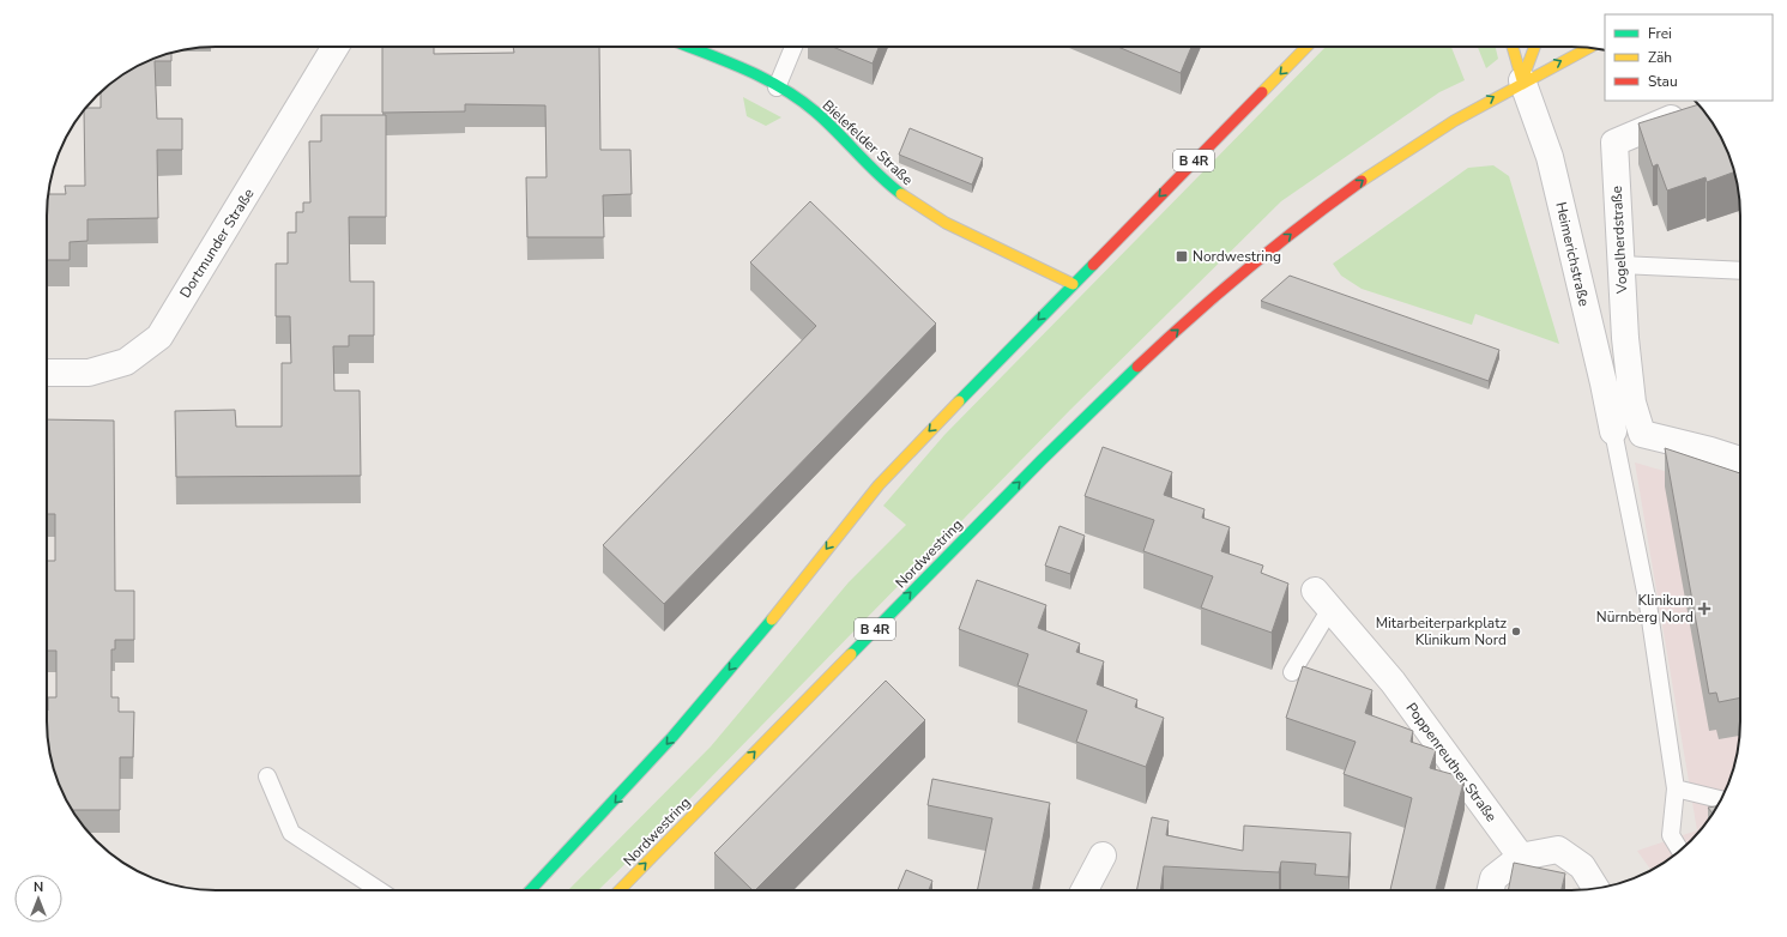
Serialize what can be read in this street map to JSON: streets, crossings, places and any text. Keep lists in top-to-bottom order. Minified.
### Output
{"streets":{"main road":["Bielefelder Straße","B 4R","Nordwestring"],"street":["Vogelherdstraße","Dortmunder Straße","Heimerichstraße","Poppenreuther Straße"]},"crossings":[["Bielefelder Straße","B 4R"],["Heimerichstraße","Nordwestring"]],"places":{"transit":["Nordwestring"],"health":["Klinikum Nürnberg Nord"],"other":["Mitarbeiterparkplatz Klinikum Nord"]},"legend":["Frei","Zäh","Stau"],"north":"top"}
